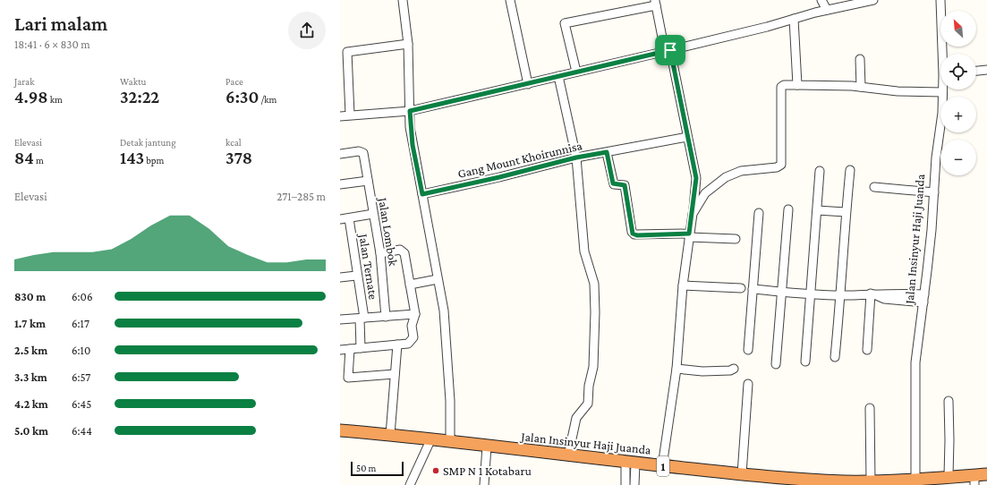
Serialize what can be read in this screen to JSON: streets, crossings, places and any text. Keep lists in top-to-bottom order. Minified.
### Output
{"streets":{"highway":["Jalan Insinyur Haji Juanda","1"],"street":["Gang Mount Khoirunnisa","Jalan Lombok","Jalan Ternate"]},"places":["SMP N 1 Kotabaru"],"scale_bar":"50 m","north":"top left","page":{"heading":["Lari malam","18:41 · 6 × 830 m"],"map_buttons":["+","−"],"stats":[["Jarak","4.98 km"],["Waktu","32:22"],["Pace","6:30 /km"],["Elevasi","84 m"],["Detak jantung","143 bpm"],["kcal","378"]],"chart":["Elevasi","271–285 m"],"list":[{"name":"830 m","note":"6:06"},{"name":"1.7 km","note":"6:17"},{"name":"2.5 km","note":"6:10"},{"name":"3.3 km","note":"6:57"},{"name":"4.2 km","note":"6:45"},{"name":"5.0 km","note":"6:44"}],"scale":"50 m"}}
